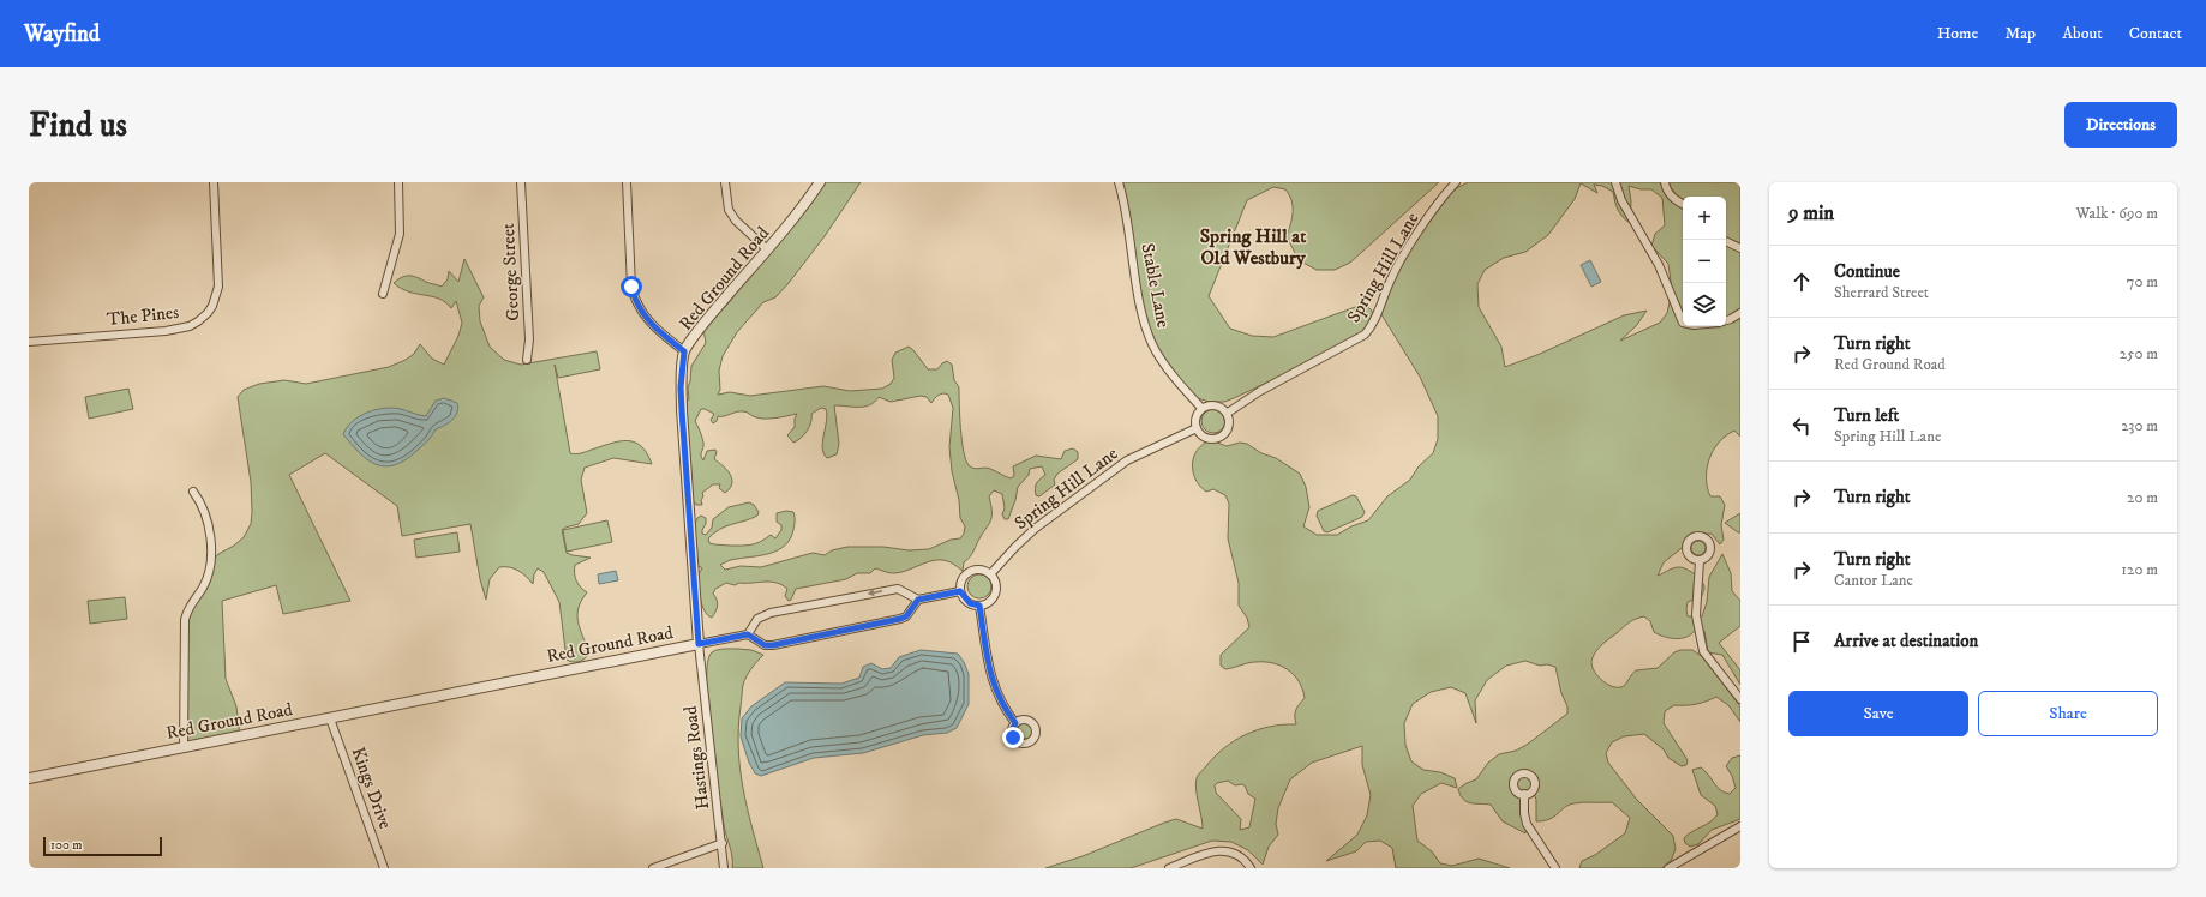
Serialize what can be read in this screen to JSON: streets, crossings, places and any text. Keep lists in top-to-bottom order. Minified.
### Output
{"streets":{"street":["Spring Hill Lane","George Street","Red Ground Road","Stable Lane","The Pines","Hastings Road","Kings Drive"]},"crossings":[["Spring Hill Lane","Stable Lane"],["Red Ground Road","Hastings Road"],["Red Ground Road","Kings Drive"]],"districts":["Spring Hill at Old Westbury"],"scale_bar":"100 m","page":{"header":"Wayfind","nav":["Home","Map","About","Contact"],"buttons":["Directions",["Save","Share"]],"title":"Find us","heading":["9 min","Walk · 690 m"],"map_buttons":["+","−"],"list":[["Continue","Sherrard Street","70 m"],["Turn right","Red Ground Road","250 m"],["Turn left","Spring Hill Lane","230 m"],["Turn right","20 m"],["Turn right","Cantor Lane","120 m"],"Arrive at destination"],"scale":"100 m"}}
